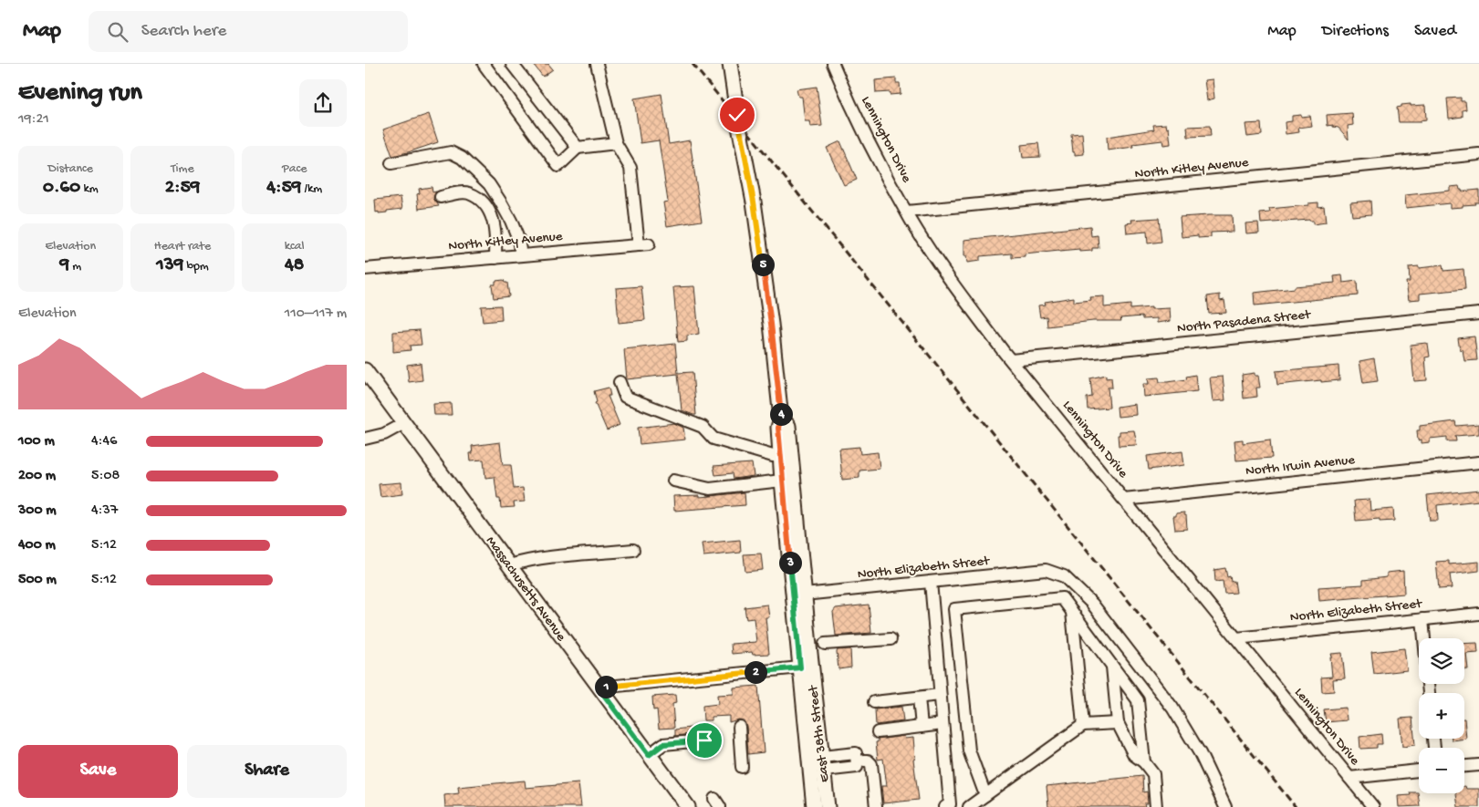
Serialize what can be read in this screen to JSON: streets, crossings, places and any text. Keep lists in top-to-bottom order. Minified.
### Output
{"streets":{"main road":["Massachusetts Avenue","East 38th Street"],"street":["Lennington Drive","North Kitley Avenue","North Pasadena Street","North Irwin Avenue","North Elizabeth Street"]},"crossings":[["Lennington Drive","North Kitley Avenue"],["Lennington Drive","North Pasadena Street"],["Lennington Drive","North Irwin Avenue"],["Lennington Drive","North Elizabeth Street"],["North Elizabeth Street","East 38th Street"]],"page":{"header":"Map","search":"Search here","nav":["Map","Directions","Saved"],"heading":["Evening run","19:21"],"stats":[["Distance","0.60 km"],["Time","2:59"],["Pace","4:59 /km"],["Elevation","9 m"],["Heart rate","139 bpm"],["kcal","48"]],"pins":["5","4","3","2","1"],"chart":["Elevation","110–117 m"],"list":[{"name":"100 m","note":"4:46"},{"name":"200 m","note":"5:08"},{"name":"300 m","note":"4:37"},{"name":"400 m","note":"5:12"},{"name":"500 m","note":"5:12"}],"map_buttons":["+","−"],"buttons":["Save","Share"]}}
